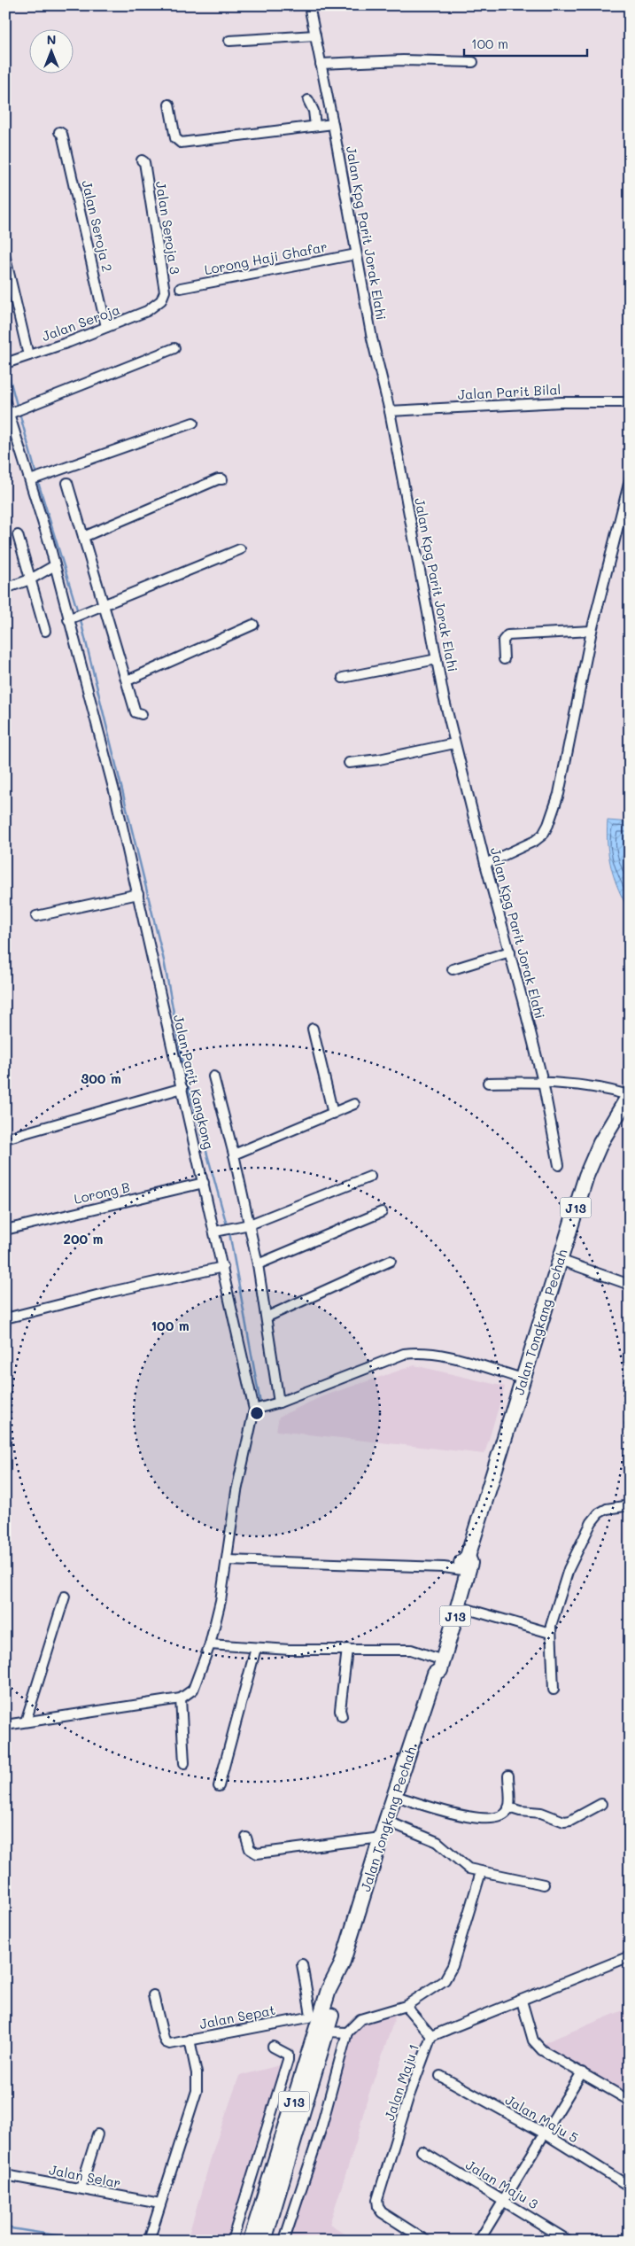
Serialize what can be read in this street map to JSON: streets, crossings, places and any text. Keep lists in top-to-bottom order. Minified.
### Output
{"streets":{"main road":["J13","Jalan Tongkang Pechah"],"street":["Jalan Seroja 2","Jalan Seroja 3","Jalan Kpg Parit Jorak Elahi","Lorong Haji Ghafar","Jalan Seroja","Jalan Parit Bilal","Jalan Parit Kangkong","Lorong B","Jalan Sepat","Jalan Maju 1","Jalan Maju 5","Jalan Selar","Jalan Maju 3"]},"crossings":[["Jalan Seroja 2","Jalan Seroja"],["Jalan Seroja 3","Jalan Seroja"],["Jalan Kpg Parit Jorak Elahi","Lorong Haji Ghafar"],["Jalan Kpg Parit Jorak Elahi","Jalan Parit Bilal"],["Jalan Parit Kangkong","Lorong B"],["Jalan Tongkang Pechah","Jalan Sepat"]],"scale_bar":"100 m","north":"top","rings":["300 m","200 m","100 m"]}
